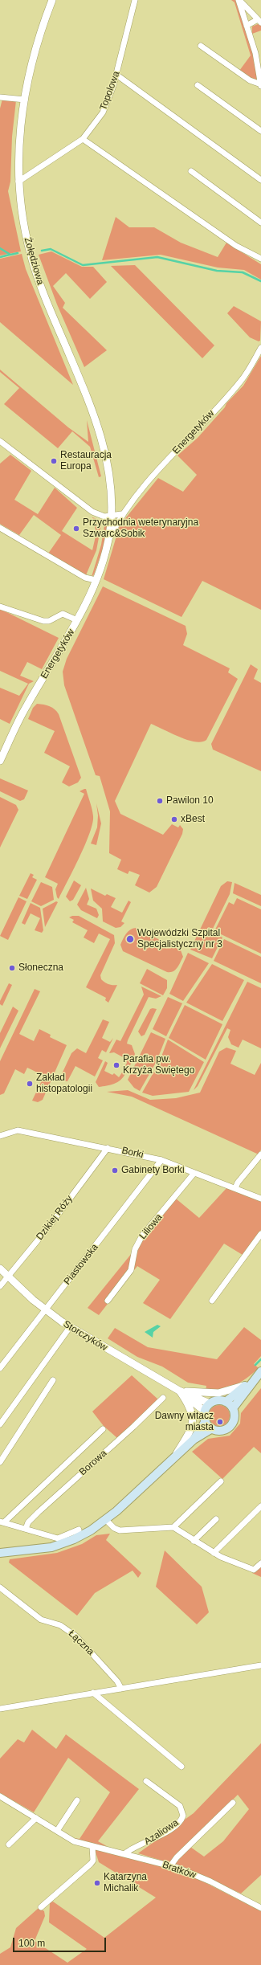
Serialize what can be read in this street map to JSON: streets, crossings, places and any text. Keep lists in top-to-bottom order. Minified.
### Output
{"streets":{"street":["Topolowa","Żołędziowa","Energetyków","Borki","Dzikiej Róży","Liliowa","Piastowska","Storczyków","Borowa","Łączna","Azaliowa","Bratków"]},"crossings":[["Topolowa","Żołędziowa"],["Żołędziowa","Energetyków"],["Borki","Dzikiej Róży"],["Borki","Liliowa"],["Borki","Piastowska"],["Dzikiej Róży","Storczyków"],["Piastowska","Storczyków"],["Azaliowa","Bratków"]],"places":["Restauracja Europa","Przychodnia weterynaryjna Szwarc&Sobik","Pawilon 10","xBest","Wojewódzki Szpital Specjalistyczny nr 3","Słoneczna","Parafia pw. Krzyża Świętego","Zakład histopatologii","Gabinety Borki","Dawny witacz miasta","Katarzyna Michalik"],"scale_bar":"100 m"}
